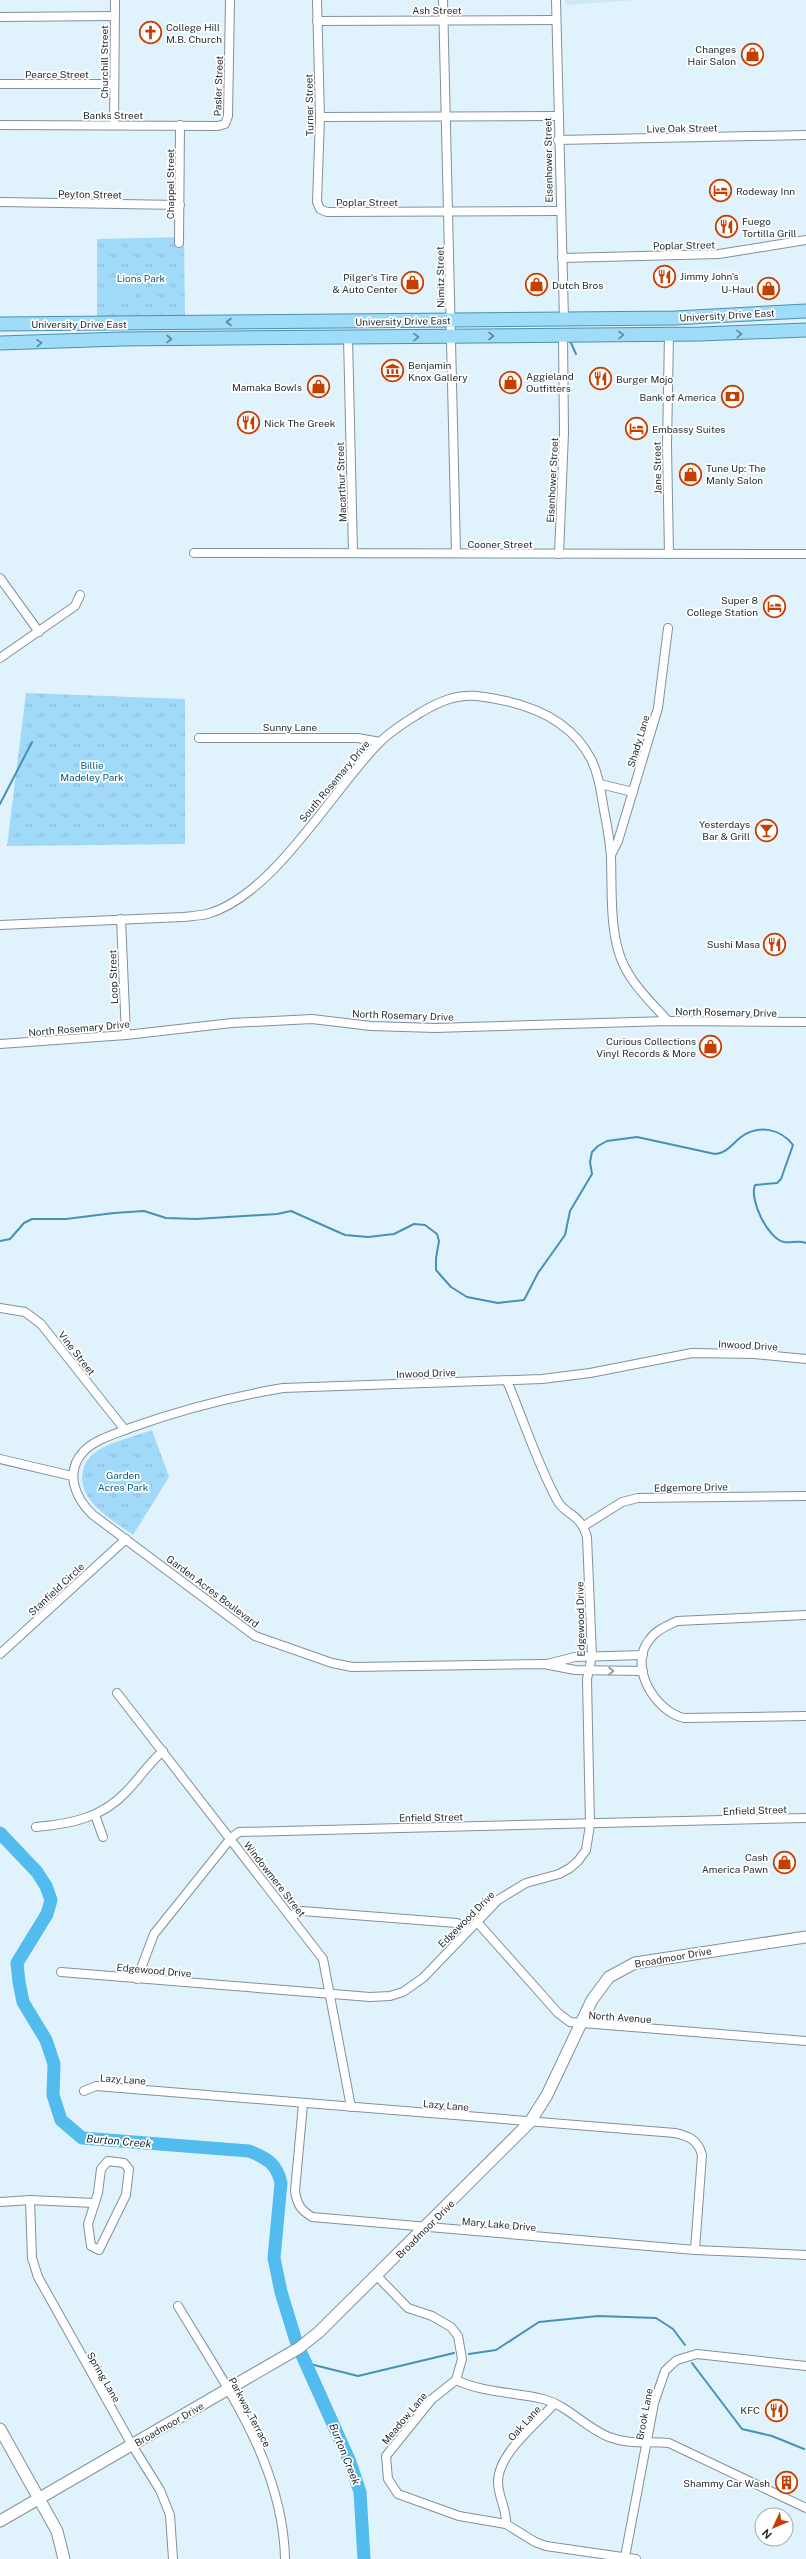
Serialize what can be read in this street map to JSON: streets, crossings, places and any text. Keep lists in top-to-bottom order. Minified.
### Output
{"streets":{"main road":["University Drive East"],"street":["Ash Street","Churchill Street","Pearce Street","Pasler Street","Turner Street","Banks Street","Live Oak Street","Eisenhower Street","Chappel Street","Peyton Street","Poplar Street","Nimitz Street","Jane Street","Macarthur Street","Cooner Street","Sunny Lane","Shady Lane","South Rosemary Drive","Loop Street","North Rosemary Drive","Inwood Drive","Vine Street","Edgemore Drive","Stanfield Circle","Garden Acres Boulevard","Edgewood Drive","Enfield Street","Windowmere Street","Broadmoor Drive","North Avenue","Lazy Lane","Mary Lake Drive","Spring Lane","Parkway Terrace","Brook Lane","Meadow Lane","Oak Lane"]},"crossings":[["Ash Street","Turner Street"],["Ash Street","Eisenhower Street"],["Ash Street","Nimitz Street"],["Churchill Street","Pearce Street"],["Churchill Street","Banks Street"],["Pasler Street","Banks Street"],["Turner Street","Poplar Street"],["Banks Street","Chappel Street"],["Live Oak Street","Eisenhower Street"],["Eisenhower Street","Poplar Street"],["Eisenhower Street","University Drive East"],["Eisenhower Street","Cooner Street"],["Chappel Street","Peyton Street"],["Poplar Street","Nimitz Street"],["Nimitz Street","University Drive East"],["Nimitz Street","Cooner Street"],["University Drive East","Jane Street"],["University Drive East","Macarthur Street"],["Jane Street","Cooner Street"],["Macarthur Street","Cooner Street"],["Sunny Lane","South Rosemary Drive"],["Shady Lane","South Rosemary Drive"],["South Rosemary Drive","Loop Street"],["South Rosemary Drive","North Rosemary Drive"],["Loop Street","North Rosemary Drive"],["Inwood Drive","Vine Street"],["Inwood Drive","Garden Acres Boulevard"],["Edgemore Drive","Edgewood Drive"],["Stanfield Circle","Garden Acres Boulevard"],["Garden Acres Boulevard","Edgewood Drive"],["Edgewood Drive","Enfield Street"],["Edgewood Drive","Windowmere Street"],["Edgewood Drive","North Avenue"],["Enfield Street","Windowmere Street"],["Windowmere Street","Lazy Lane"],["Broadmoor Drive","North Avenue"],["Broadmoor Drive","Lazy Lane"],["Broadmoor Drive","Mary Lake Drive"],["Broadmoor Drive","Spring Lane"],["Broadmoor Drive","Parkway Terrace"],["Lazy Lane","Mary Lake Drive"],["Brook Lane","Meadow Lane"],["Meadow Lane","Oak Lane"]],"water":["Burton Creek"],"parks":["Lions Park","Billie Madeley Park","Garden Acres Park"],"places":{"church":["College Hill M.B. Church"],"shop":["Changes Hair Salon","Pilger's Tire & Auto Center","Dutch Bros","U-Haul","Aggieland Outfitters","Mamaka Bowls","Tune Up: The Manly Salon","Curious Collections Vinyl Records & More","Cash America Pawn"],"hotel":["Rodeway Inn","Embassy Suites","Super 8 College Station"],"restaurant":["Fuego Tortilla Grill","Jimmy John's","Burger Mojo","Nick The Greek","Sushi Masa","KFC"],"museum":["Benjamin Knox Gallery"],"bank":["Bank of America"],"bar":["Yesterdays Bar & Grill"],"building":["Shammy Car Wash"]},"north":"bottom left"}
